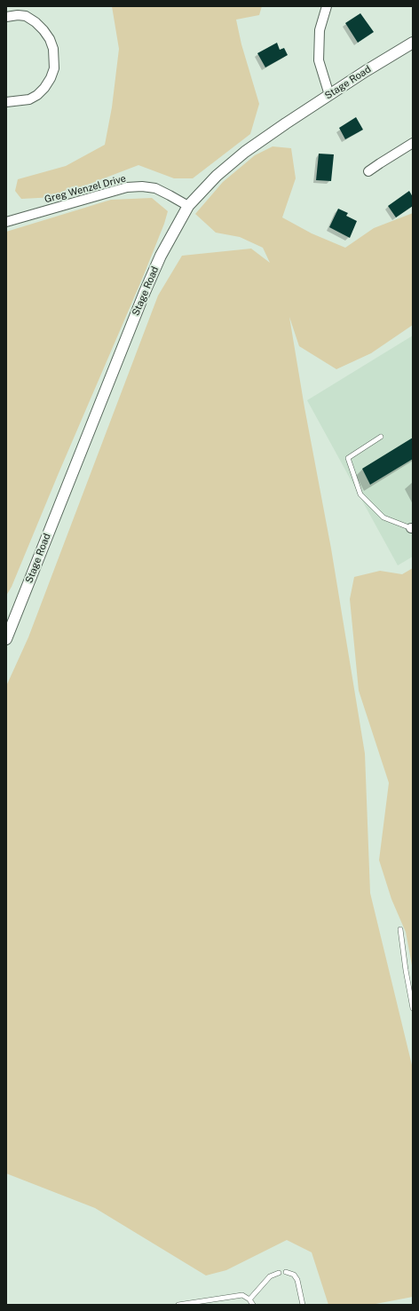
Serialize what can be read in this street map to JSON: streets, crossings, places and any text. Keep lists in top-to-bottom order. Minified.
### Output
{"streets":{"street":["Stage Road","Greg Wenzel Drive"]},"crossings":[["Stage Road","Greg Wenzel Drive"]]}
